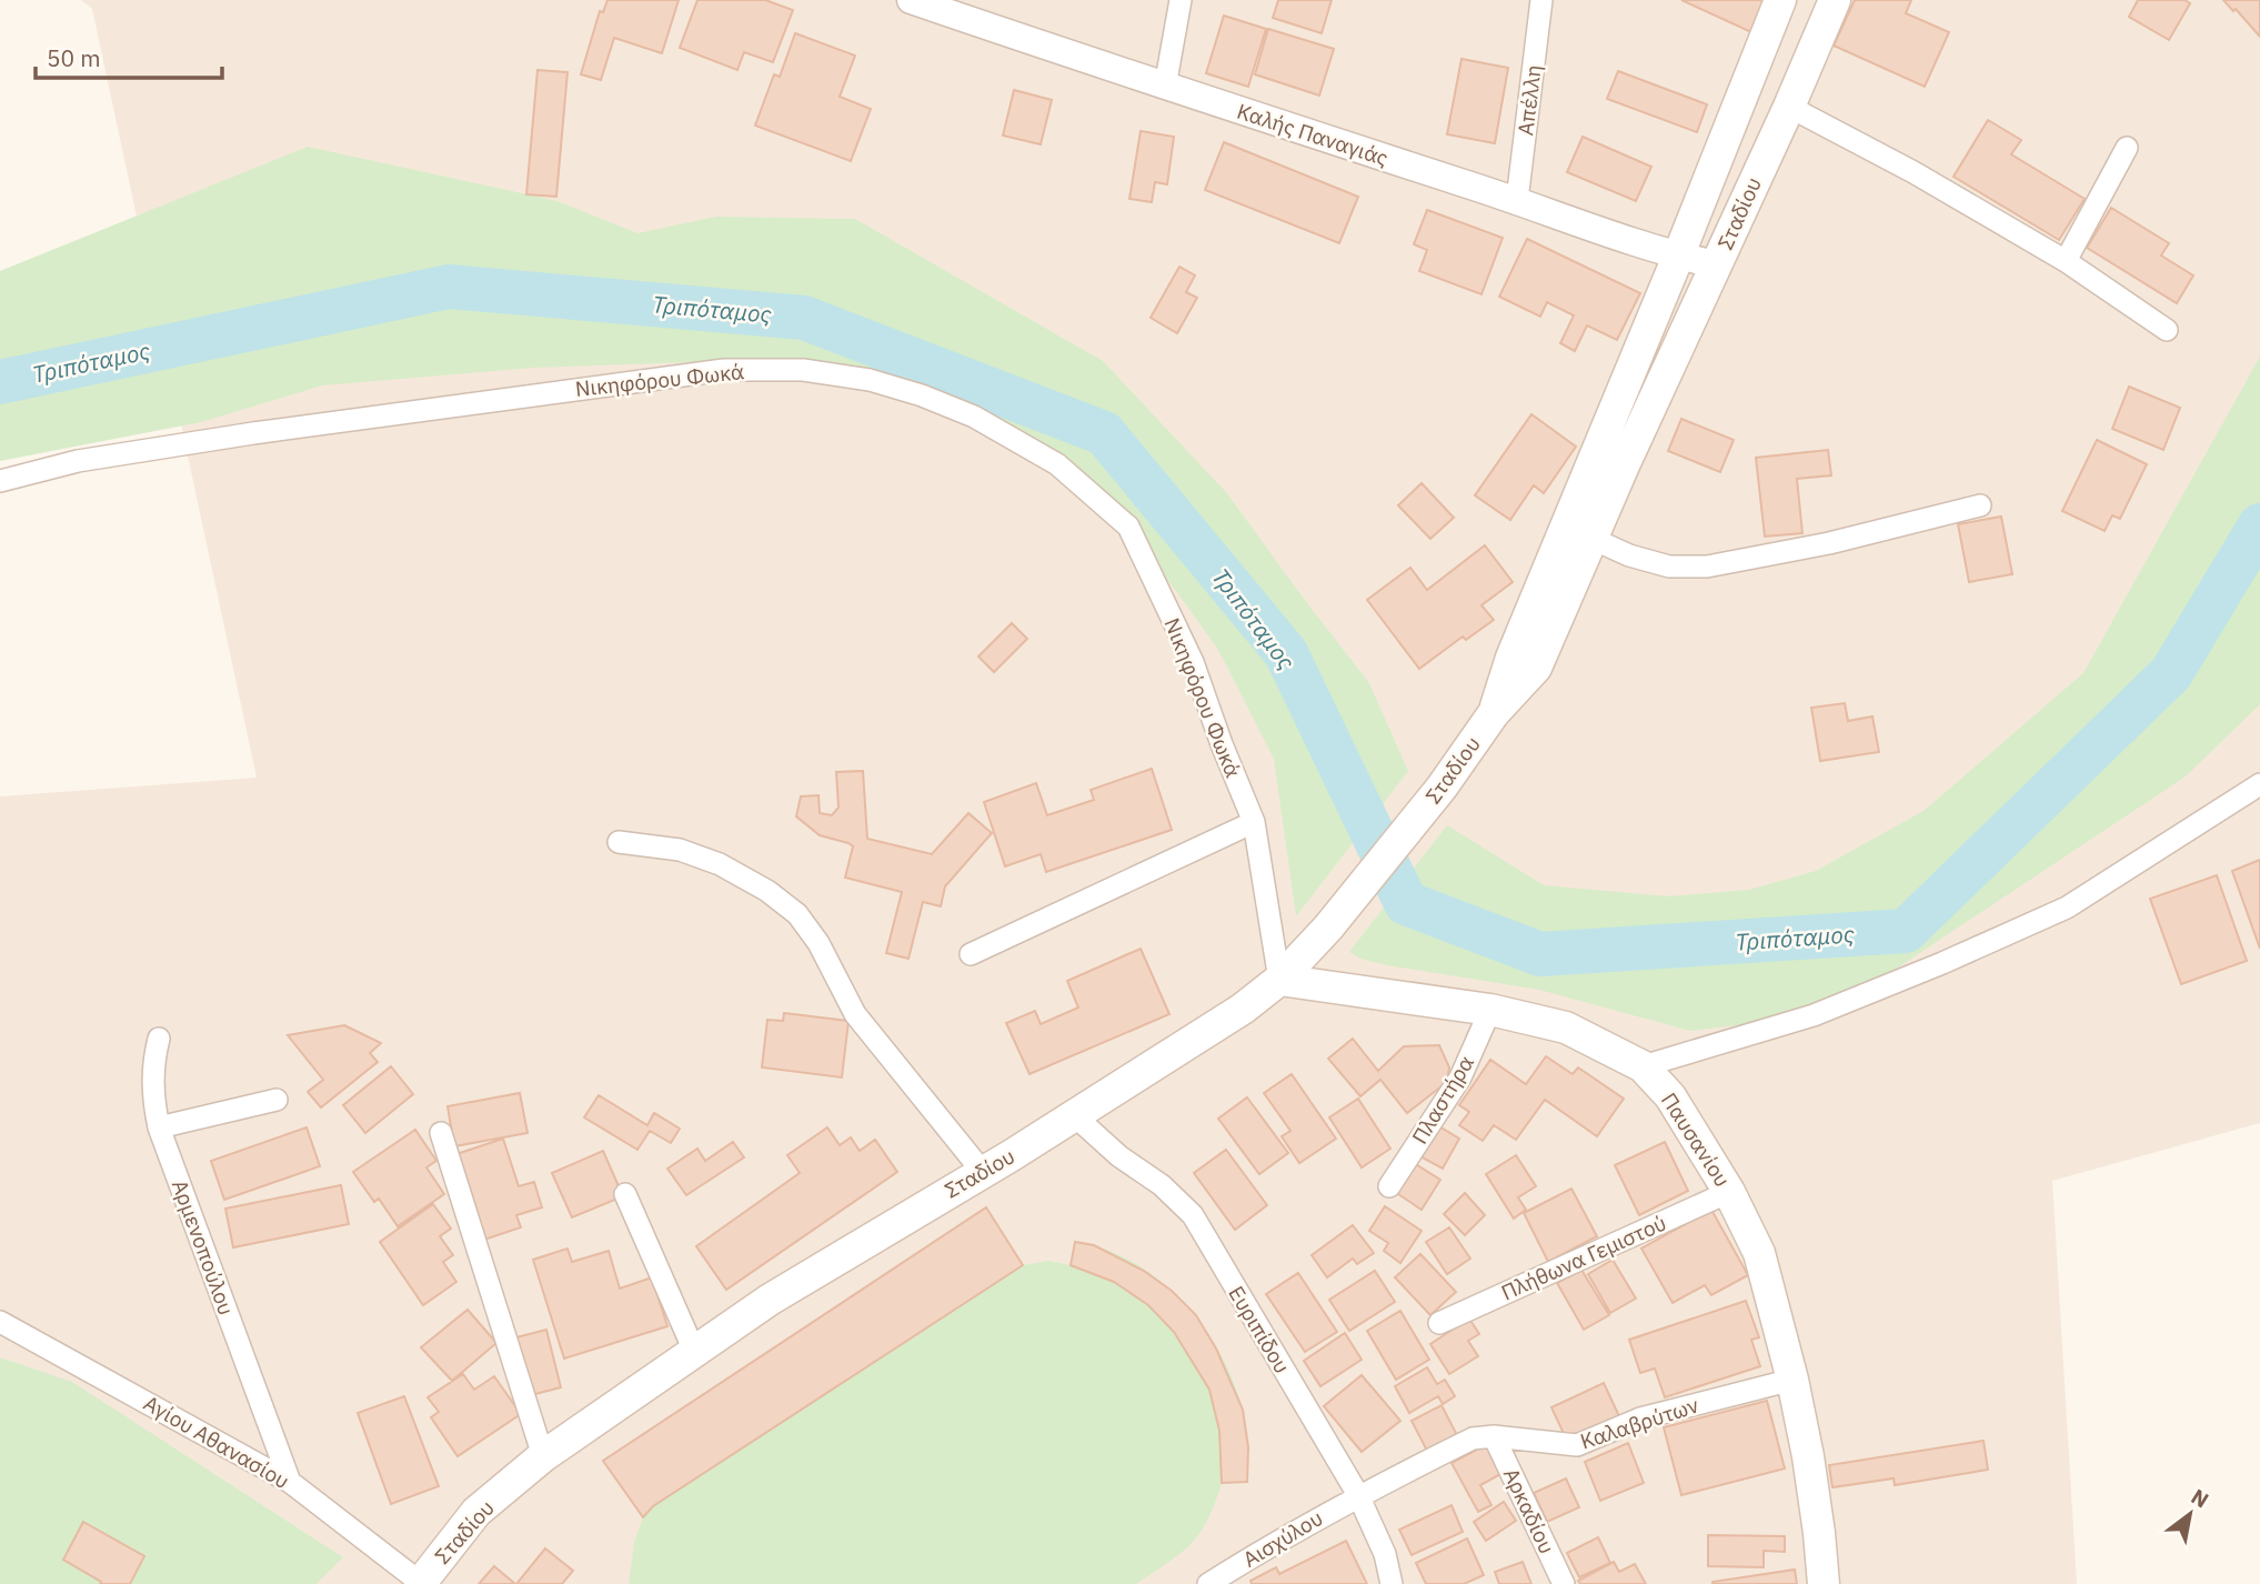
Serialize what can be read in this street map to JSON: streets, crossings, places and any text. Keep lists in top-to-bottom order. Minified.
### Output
{"streets":{"main road":["Σταδίου","Παυσανίου"],"street":["Απέλλη","Καλής Παναγιάς","Νικηφόρου Φωκά","Πλαστήρα","Αρμενοπούλου","Πλήθωνα Γεμιστού","Ευριπίδου","Καλαβρύτων","Αγίου Αθανασίου","Αρκαδίου","Αισχύλου"]},"crossings":[["Απέλλη","Καλής Παναγιάς"],["Καλής Παναγιάς","Σταδίου"],["Σταδίου","Νικηφόρου Φωκά"],["Σταδίου","Παυσανίου"],["Σταδίου","Ευριπίδου"],["Σταδίου","Αγίου Αθανασίου"],["Νικηφόρου Φωκά","Παυσανίου"],["Πλαστήρα","Παυσανίου"],["Παυσανίου","Πλήθωνα Γεμιστού"],["Παυσανίου","Καλαβρύτων"],["Αρμενοπούλου","Αγίου Αθανασίου"],["Ευριπίδου","Καλαβρύτων"],["Ευριπίδου","Αισχύλου"],["Καλαβρύτων","Αρκαδίου"],["Καλαβρύτων","Αισχύλου"]],"water":["Τριπόταμος"],"scale_bar":"50 m","north":"top right"}
